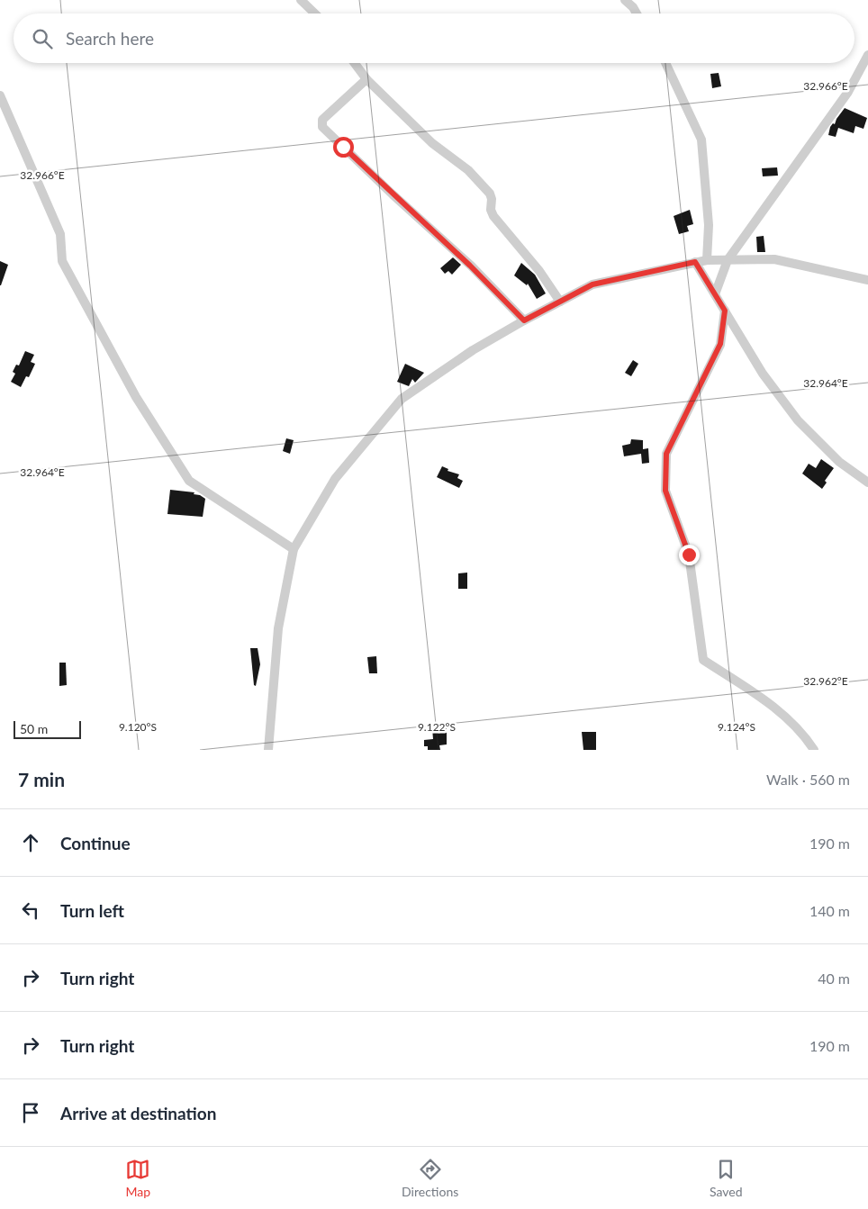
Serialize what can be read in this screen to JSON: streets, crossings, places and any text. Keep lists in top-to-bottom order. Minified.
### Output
{"scale_bar":"50 m","page":{"search":"Search here","scale":"50 m","heading":["7 min","Walk · 560 m"],"list":[["Continue","190 m"],["Turn left","140 m"],["Turn right","40 m"],["Turn right","190 m"],"Arrive at destination"],"nav":["Map","Directions","Saved"]},"coordinates":["32.966°E","32.964°E","32.962°E","9.120°S","9.122°S","9.124°S"]}
